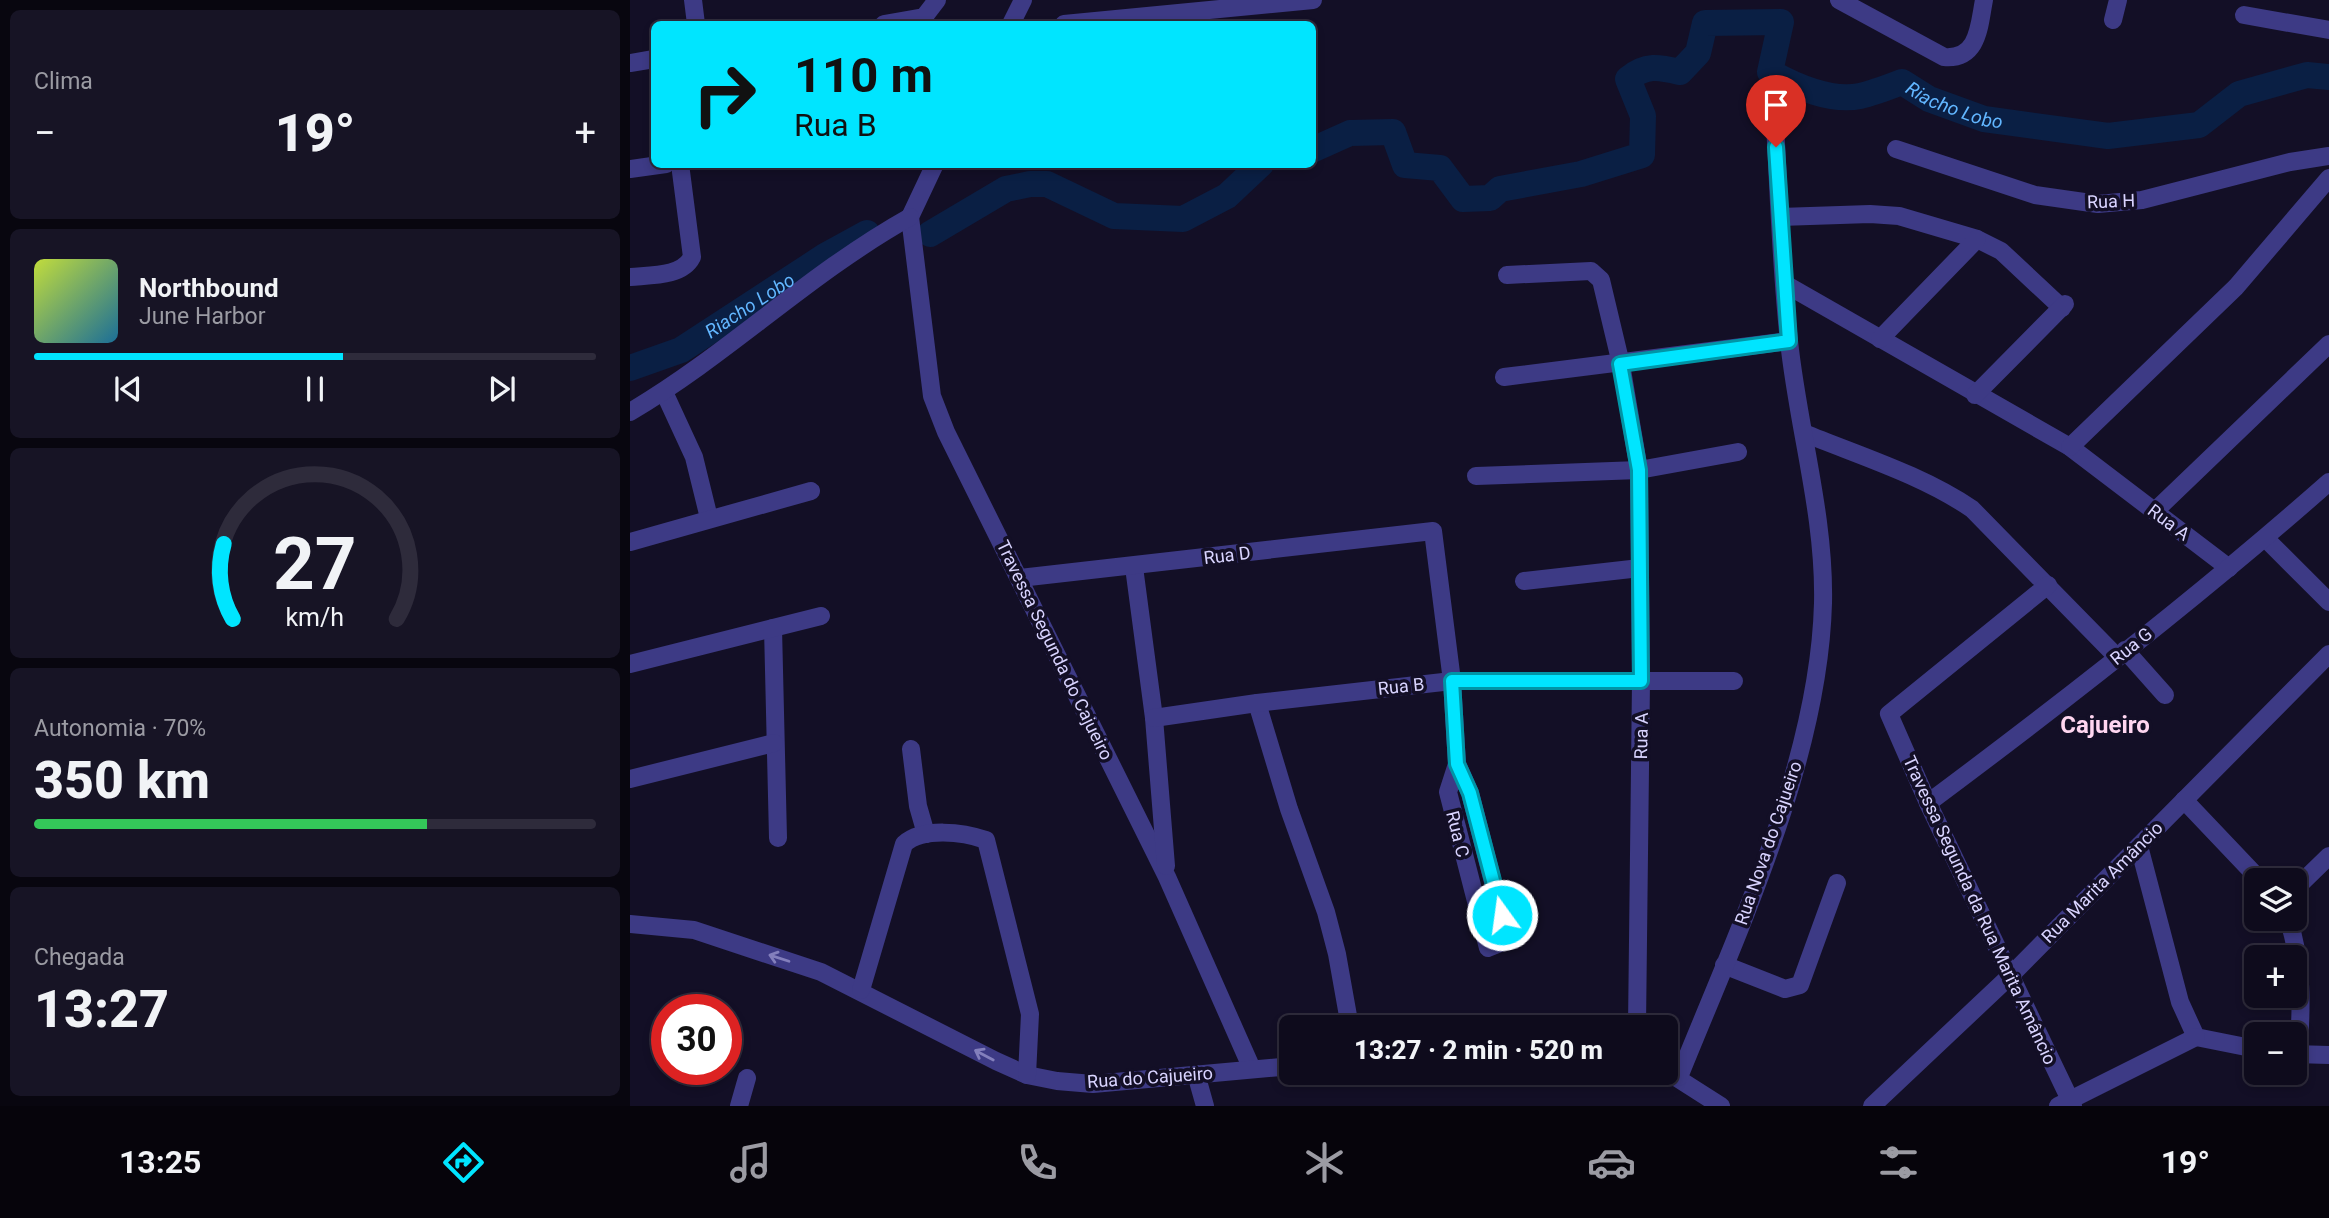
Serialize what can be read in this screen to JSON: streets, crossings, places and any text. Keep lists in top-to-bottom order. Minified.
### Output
{"streets":{"street":["Rua H","Rua A","Rua D","Rua G","Travessa Segunda do Cajueiro","Rua B","Rua C","Rua Nova do Cajueiro","Rua Marita Amâncio","Travessa Segunda da Rua Marita Amâncio","Rua do Cajueiro"]},"crossings":[["Rua A","Rua G"],["Rua A","Rua B"],["Rua A","Rua Nova do Cajueiro"],["Rua D","Travessa Segunda do Cajueiro"],["Rua D","Rua C"],["Rua G","Travessa Segunda da Rua Marita Amâncio"],["Travessa Segunda do Cajueiro","Rua do Cajueiro"],["Rua B","Rua C"],["Rua Marita Amâncio","Travessa Segunda da Rua Marita Amâncio"]],"one_way":["Rua do Cajueiro"],"districts":["Cajueiro"],"water":["Riacho Lobo"],"page":{"tile":["Clima",["Autonomia · 70%","350 km"],["Chegada","13:27"]],"turn":["110 m","Rua B"],"heat":["−","19°","+"],"song":["Northbound","June Harbor"],"map_buttons":["+","−"],"limit":"30","trip":"13:27 · 2 min · 520 m","tabs":["13:25","19°"],"gauge":["27","km/h"]}}
